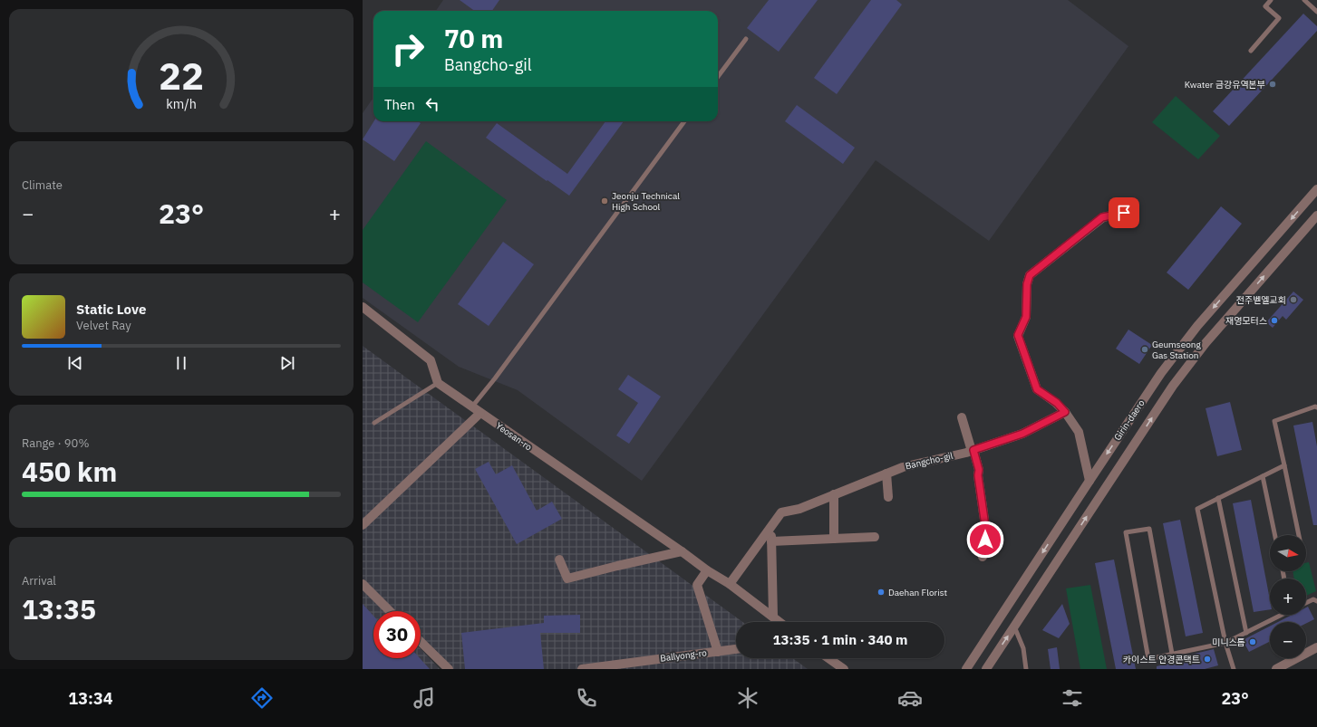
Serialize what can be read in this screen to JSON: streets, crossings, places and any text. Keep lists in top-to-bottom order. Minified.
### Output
{"streets":{"street":["Girin-daero","Yeosan-ro","Bangcho-gil","Ballyong-ro"]},"crossings":[["Yeosan-ro","Bangcho-gil"]],"places":["Kwater 금강유역본부","Jeonju Technical High School","전주벧엘교회","재영모터스","Geumseong Gas Station","Daehan Florist","미니스톱","카이스트 안경콘택트"],"north":"right","page":{"turn":["70 m","Bangcho-gil"],"then":"Then","tile":["Climate",["Range · 90%","450 km"],["Arrival","13:35"]],"heat":["−","23°","+"],"song":["Static Love","Velvet Ray"],"map_buttons":["+","−"],"limit":"30","trip":"13:35 · 1 min · 340 m","tabs":["13:34","23°"],"gauge":["22","km/h"]}}
